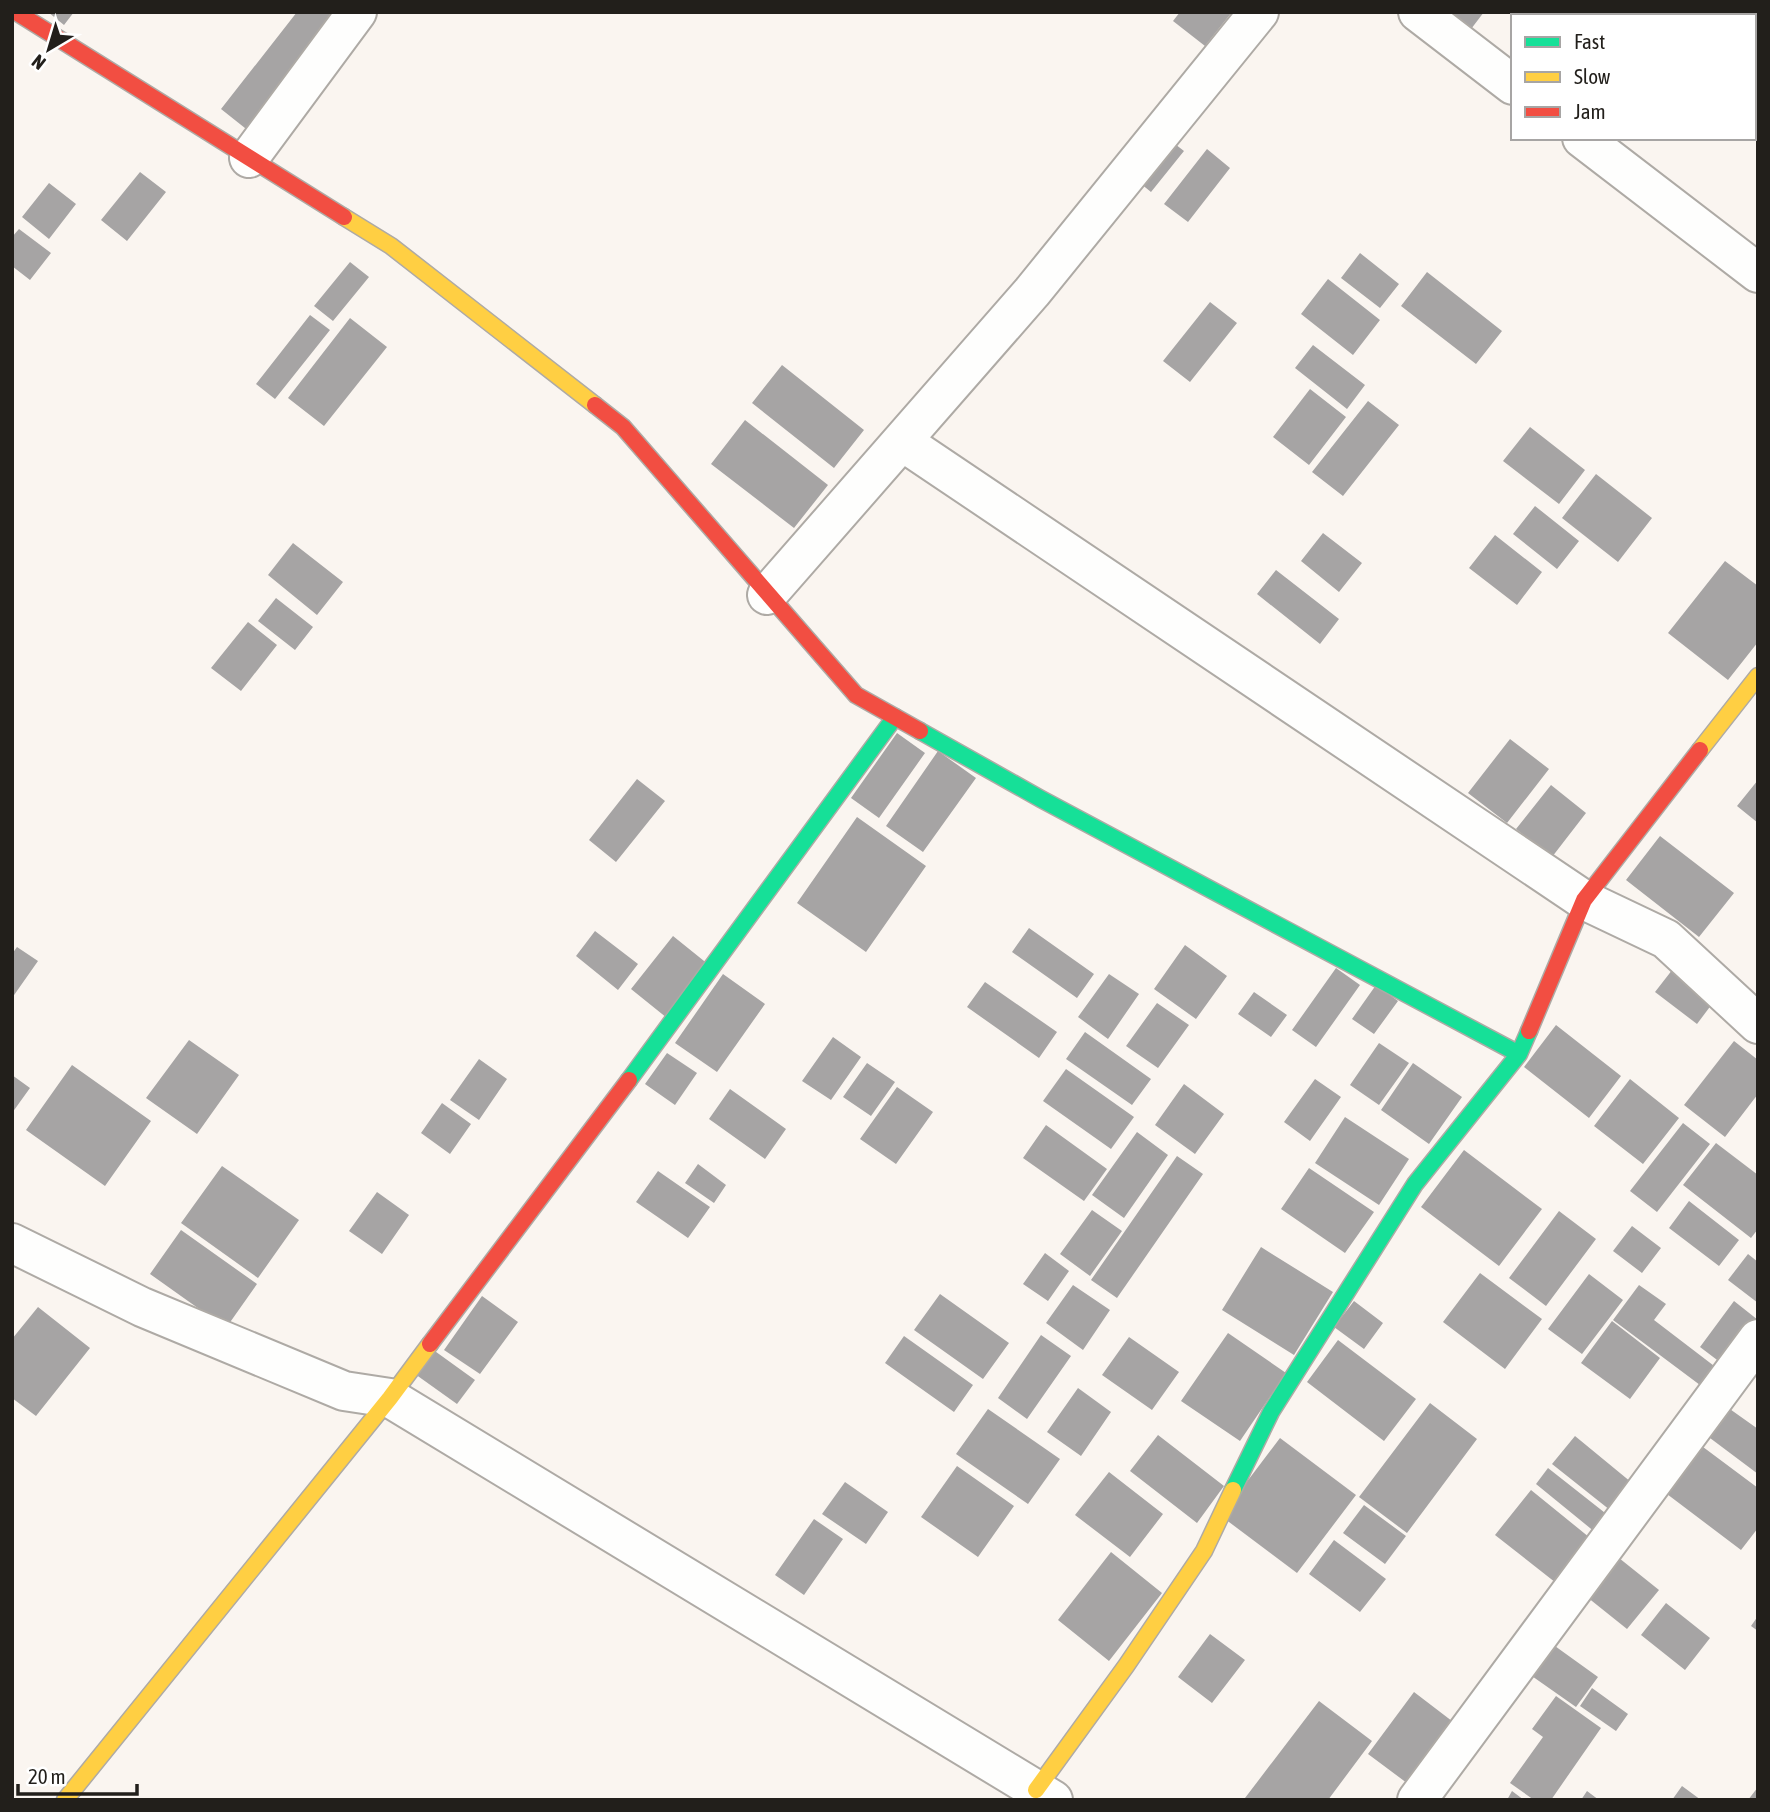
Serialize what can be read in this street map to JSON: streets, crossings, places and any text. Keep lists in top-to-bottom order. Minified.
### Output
{"legend":["Fast","Slow","Jam"],"scale_bar":"20 m","north":"bottom left"}
